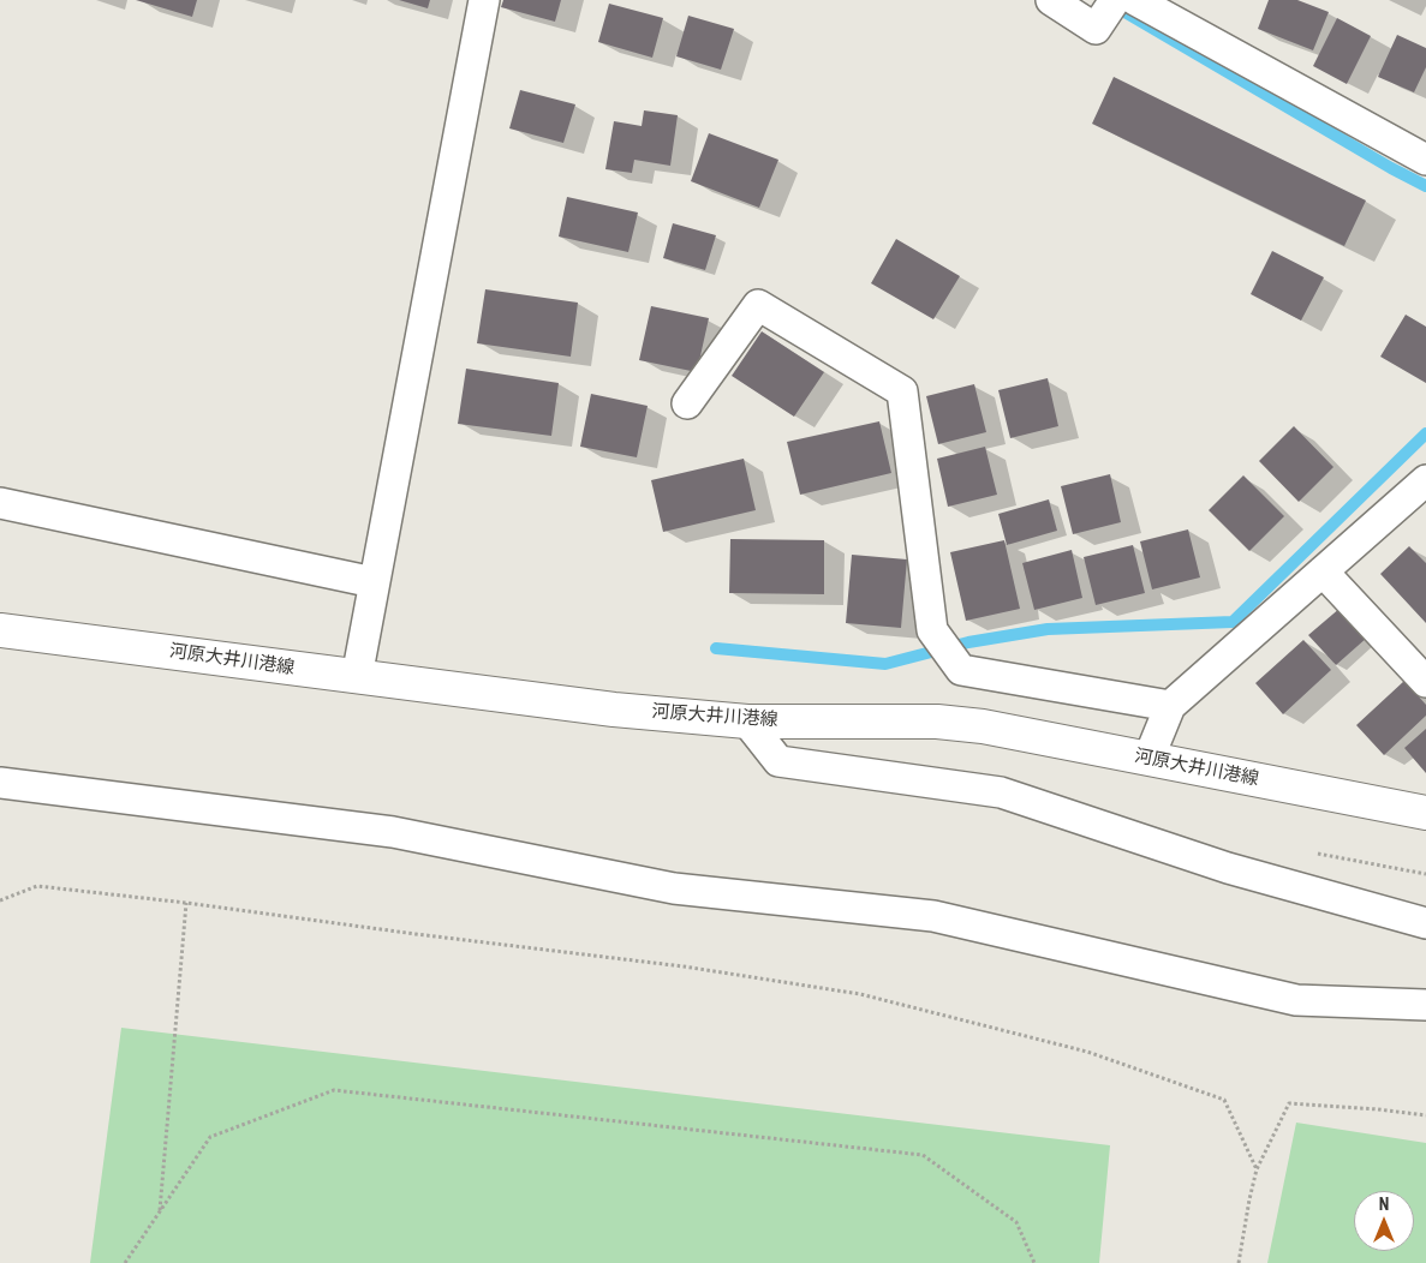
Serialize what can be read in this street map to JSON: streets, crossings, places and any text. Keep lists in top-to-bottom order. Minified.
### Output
{"streets":{"main road":["河原大井川港線"]},"north":"top"}
